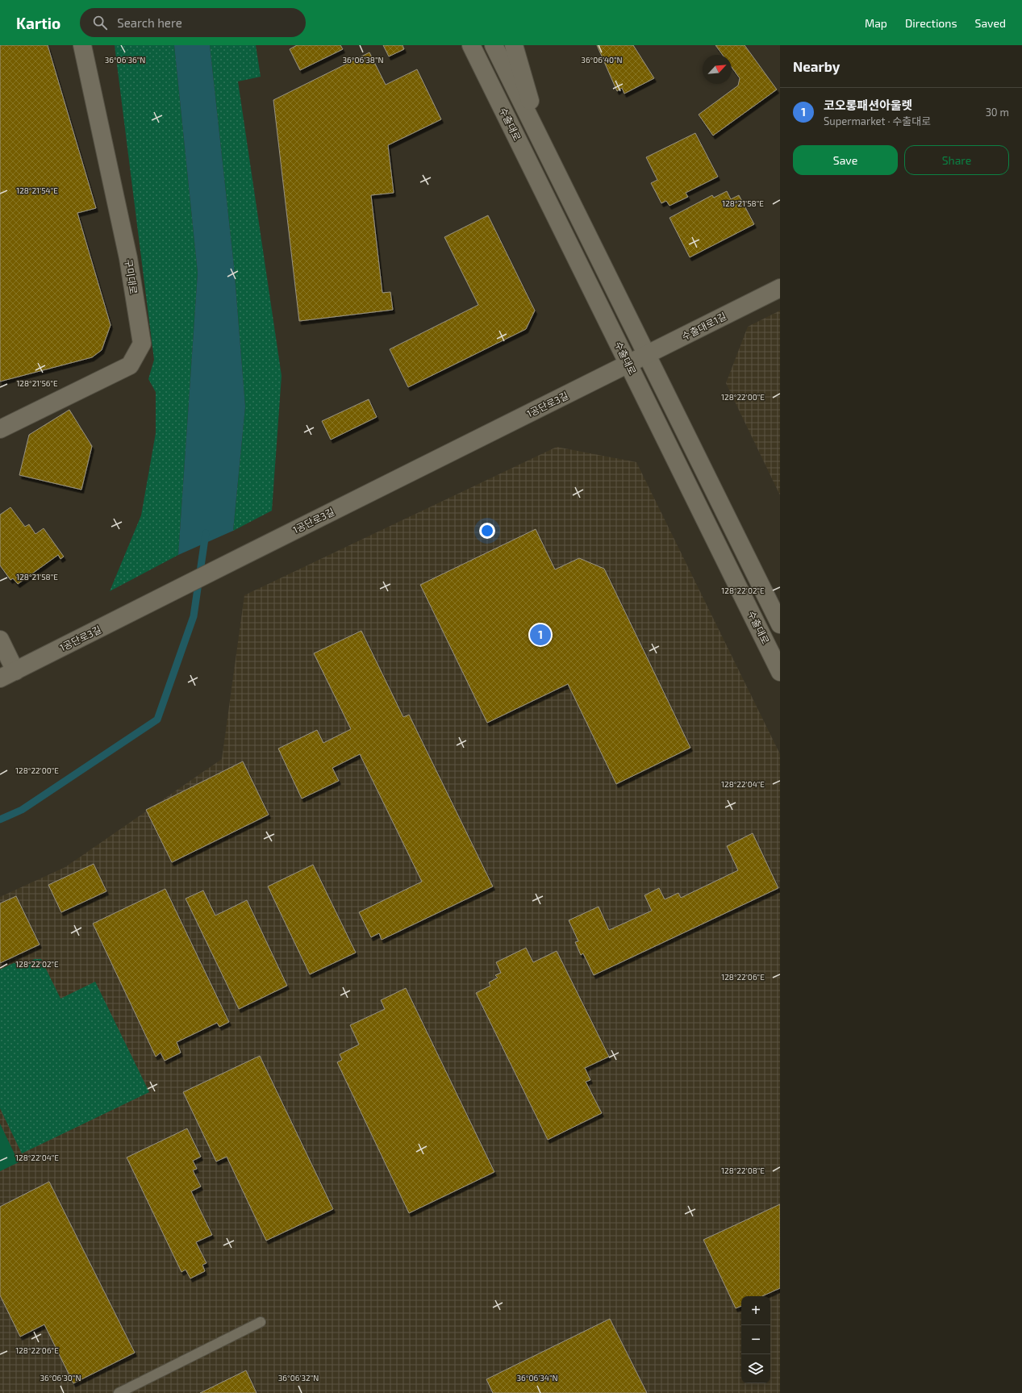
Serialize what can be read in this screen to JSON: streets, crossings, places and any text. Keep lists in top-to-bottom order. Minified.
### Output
{"streets":{"main road":["수출대로","구미대로","수출대로1길","1공단로3길"]},"crossings":[["수출대로","수출대로1길"],["수출대로","1공단로3길"],["수출대로1길","1공단로3길"]],"north":"top right","page":{"header":"Kartio","search":"Search here","nav":["Map","Directions","Saved"],"heading":"Nearby","list":[{"mark":"1","name":"코오롱패션아울렛","note":"Supermarket · 수출대로","value":"30 m"}],"buttons":["Save","Share"],"pins":"1","map_buttons":["+","−"]},"coordinates":["36°06'36\"N","36°06'38\"N","36°06'40\"N","128°21'54\"E","128°21'58\"E","128°21'56\"E","128°22'00\"E","128°22'02\"E","128°22'04\"E","128°22'06\"E","128°22'08\"E","36°06'30\"N","36°06'32\"N","36°06'34\"N"]}
